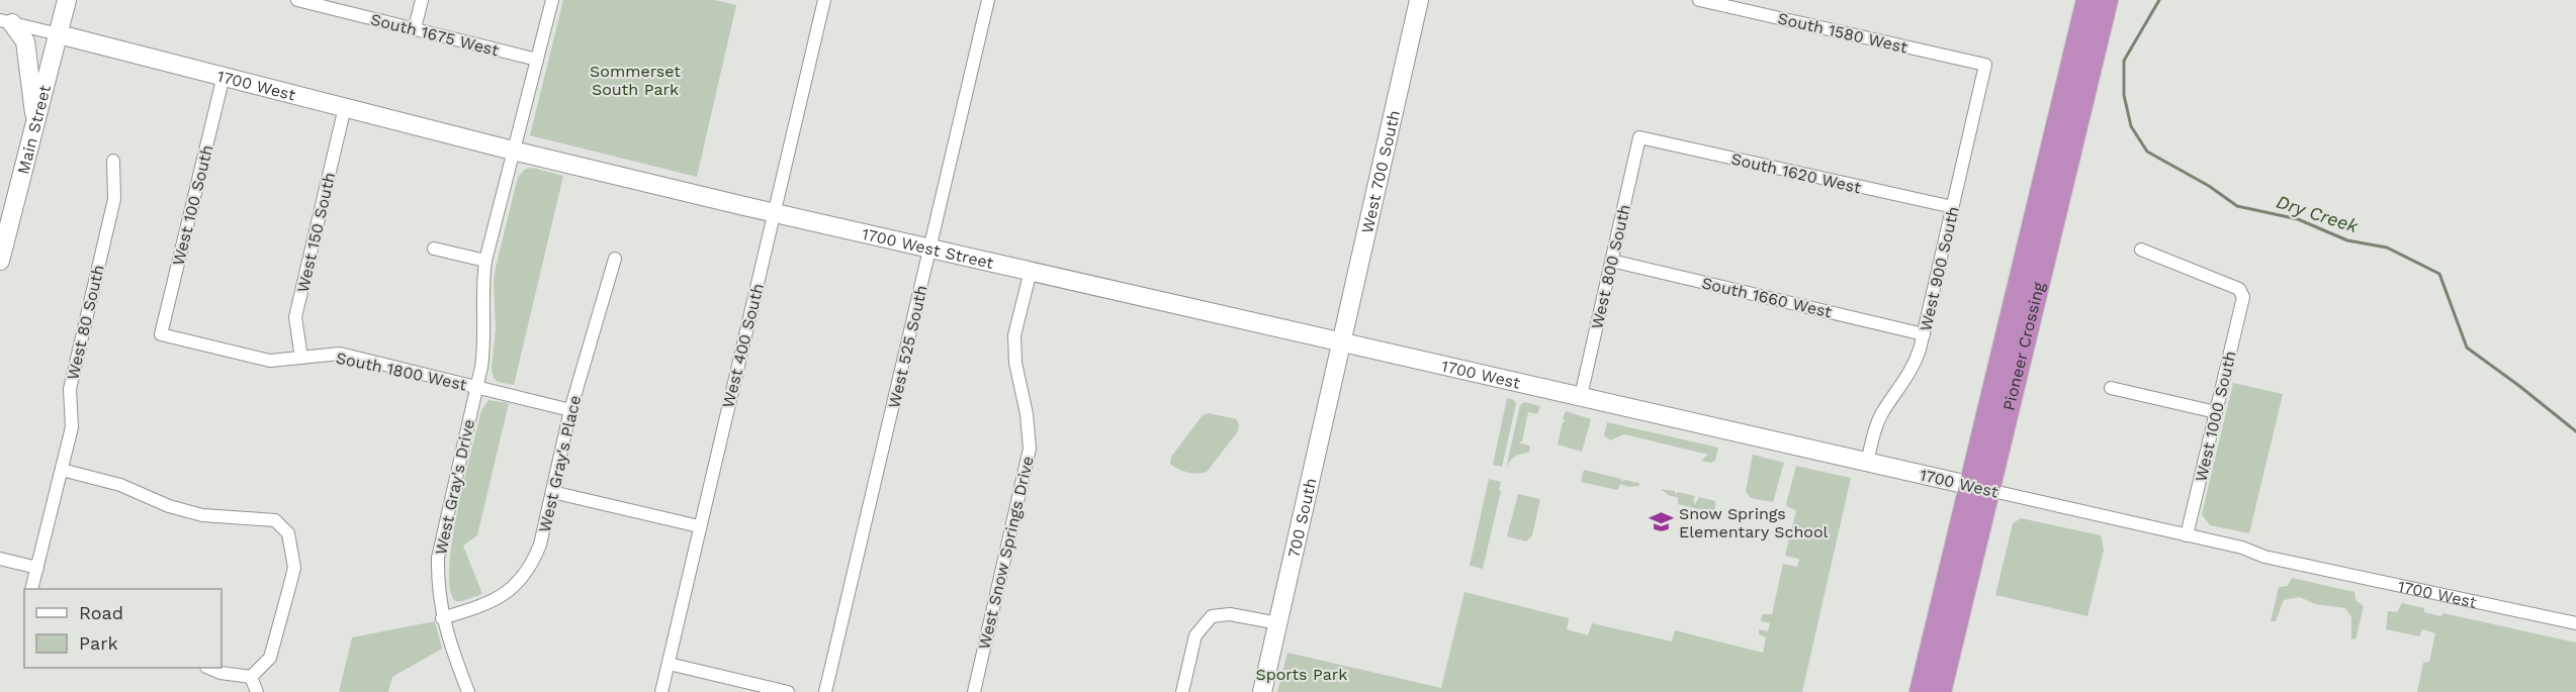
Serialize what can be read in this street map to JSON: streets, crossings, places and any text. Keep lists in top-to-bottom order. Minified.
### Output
{"streets":{"highway":["Pioneer Crossing"],"street":["South 1580 West","South 1675 West","1700 West","Main Street","West 700 South","South 1620 West","West 100 South","West 150 South","1700 West Street","West 800 South","West 900 South","South 1660 West","West 80 South","West 400 South","West 525 South","South 1800 West","West 1000 South","West Gray's Place","West Gray's Drive","700 South","West Snow Springs Drive"]},"crossings":[["South 1580 West","West 900 South"],["South 1675 West","West Gray's Drive"],["1700 West","Main Street"],["1700 West","West 700 South"],["1700 West","West 100 South"],["1700 West","West 150 South"],["1700 West","1700 West Street"],["1700 West","West 800 South"],["1700 West","West 900 South"],["1700 West","Pioneer Crossing"],["1700 West","West 1000 South"],["1700 West","West Gray's Drive"],["1700 West","700 South"],["West 700 South","1700 West Street"],["West 700 South","700 South"],["South 1620 West","West 800 South"],["South 1620 West","West 900 South"],["West 100 South","South 1800 West"],["West 150 South","South 1800 West"],["1700 West Street","West 400 South"],["1700 West Street","West 525 South"],["1700 West Street","West Gray's Drive"],["1700 West Street","700 South"],["1700 West Street","West Snow Springs Drive"],["West 800 South","South 1660 West"],["West 900 South","South 1660 West"],["South 1800 West","West Gray's Place"],["South 1800 West","West Gray's Drive"],["West Gray's Place","West Gray's Drive"]],"water":["Dry Creek"],"parks":["Sommerset South Park","Sports Park"],"places":{"school or university":["Snow Springs Elementary School"]},"legend":["Road","Park"]}
